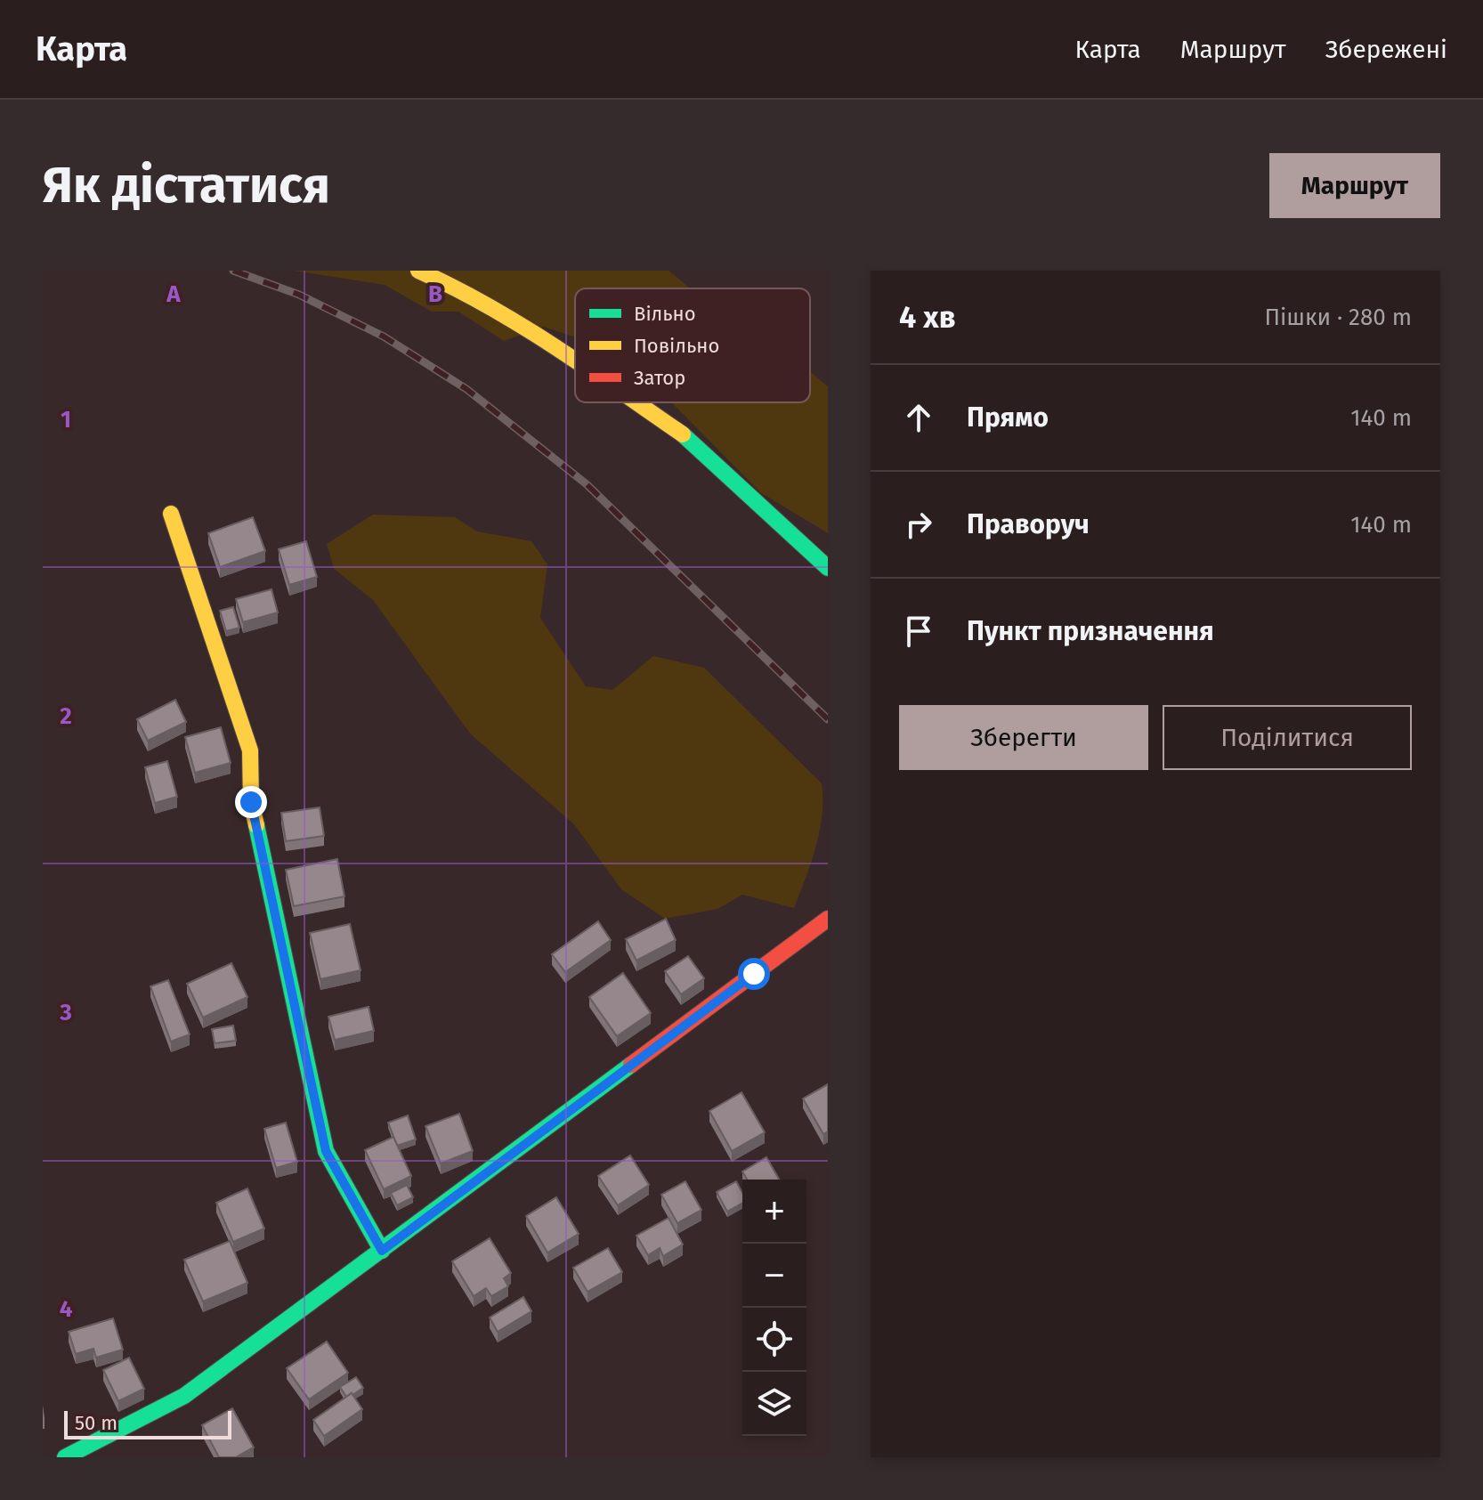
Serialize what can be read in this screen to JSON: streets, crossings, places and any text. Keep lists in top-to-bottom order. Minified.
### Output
{"legend":["Вільно","Повільно","Затор"],"scale_bar":"50 m","page":{"header":"Карта","nav":["Карта","Маршрут","Збережені"],"buttons":["Маршрут",["Зберегти","Поділитися"]],"title":"Як дістатися","heading":["4 хв","Пішки · 280 m"],"list":[["Прямо","140 m"],["Праворуч","140 m"],"Пункт призначення"],"map_buttons":["+","−"],"scale":"50 m"},"grid":{"columns":["A","B"],"rows":["1","2","3","4"]}}
